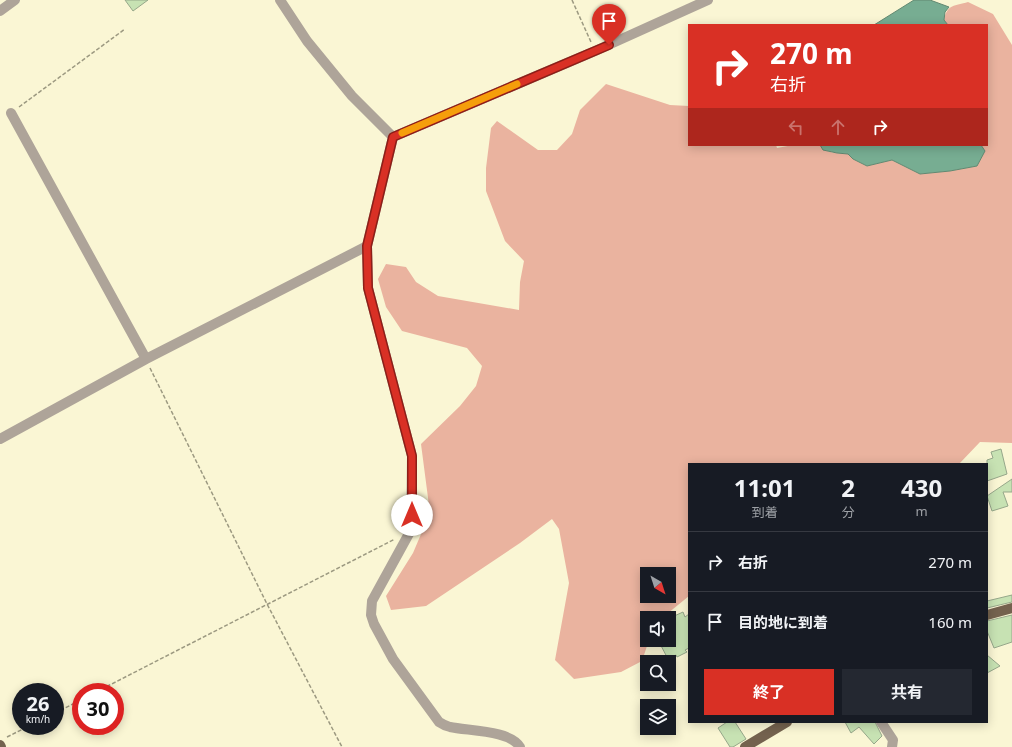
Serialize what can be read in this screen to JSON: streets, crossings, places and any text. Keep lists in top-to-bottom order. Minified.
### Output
{"north":"bottom right","page":{"turn":["270 m","右折"],"eta":["11:01","到着","2","分","430","m"],"list":[{"name":"右折","value":"270 m"},{"name":"目的地に到着","value":"160 m"}],"buttons":["終了","共有"],"speed":"26 km/h","limit":"30"}}
